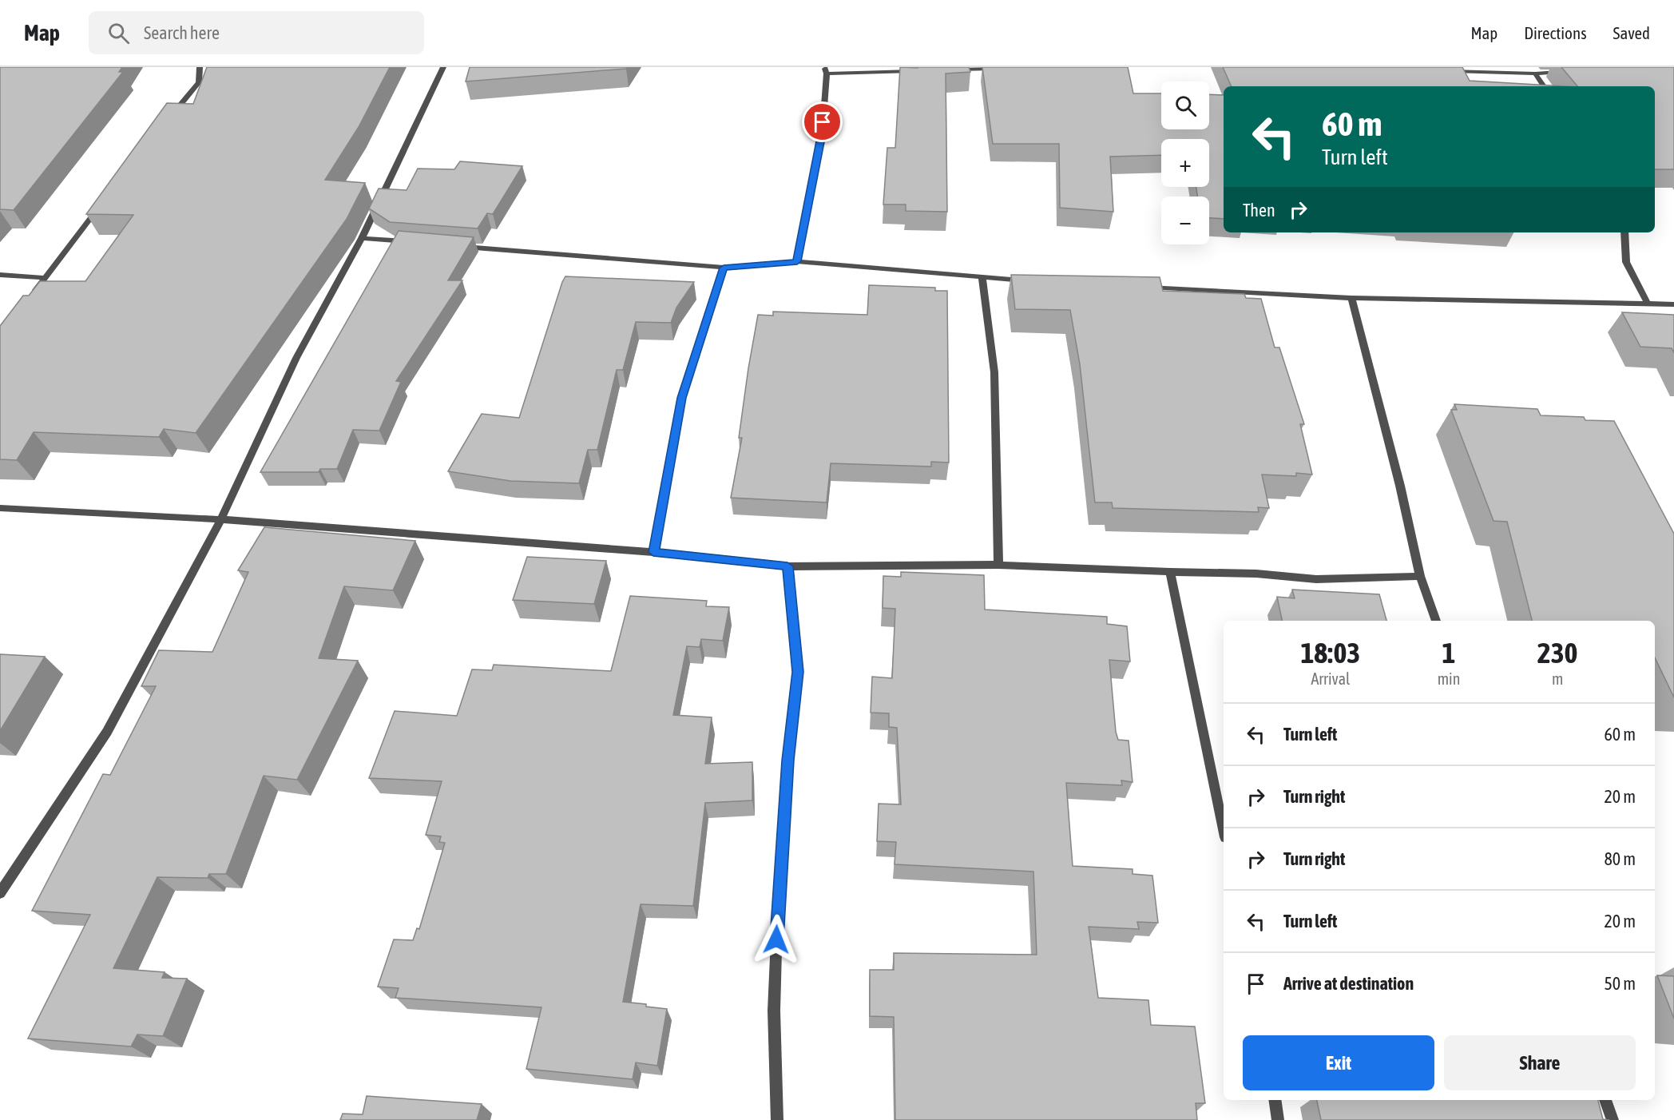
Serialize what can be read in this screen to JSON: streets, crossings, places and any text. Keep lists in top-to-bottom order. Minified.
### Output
{"page":{"header":"Map","search":"Search here","nav":["Map","Directions","Saved"],"map_buttons":["+","−"],"turn":["60 m","Turn left"],"then":"Then","eta":["18:03","Arrival","1","min","230","m"],"list":[{"name":"Turn left","value":"60 m"},{"name":"Turn right","value":"20 m"},{"name":"Turn right","value":"80 m"},{"name":"Turn left","value":"20 m"},{"name":"Arrive at destination","value":"50 m"}],"buttons":["Exit","Share"]}}
